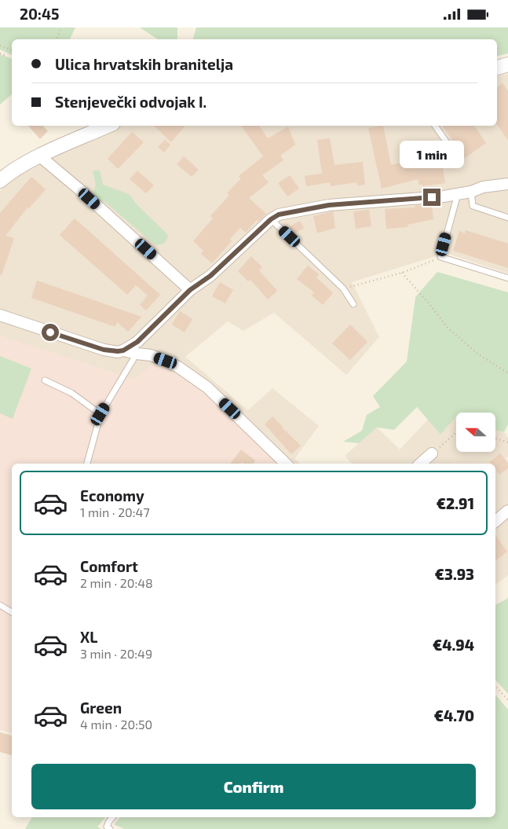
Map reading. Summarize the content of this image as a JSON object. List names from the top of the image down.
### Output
{
  "north": "left",
  "page": {
    "status": "20:45",
    "banner": ["Ulica hrvatskih branitelja", "Stenjevečki odvojak I."],
    "bubble": "1 min",
    "list": [
      {
        "name": "Economy",
        "note": "1 min · 20:47",
        "value": "€2.91"
      },
      {
        "name": "Comfort",
        "note": "2 min · 20:48",
        "value": "€3.93"
      },
      {
        "name": "XL",
        "note": "3 min · 20:49",
        "value": "€4.94"
      },
      {
        "name": "Green",
        "note": "4 min · 20:50",
        "value": "€4.70"
      }
    ],
    "buttons": "Confirm"
  }
}
